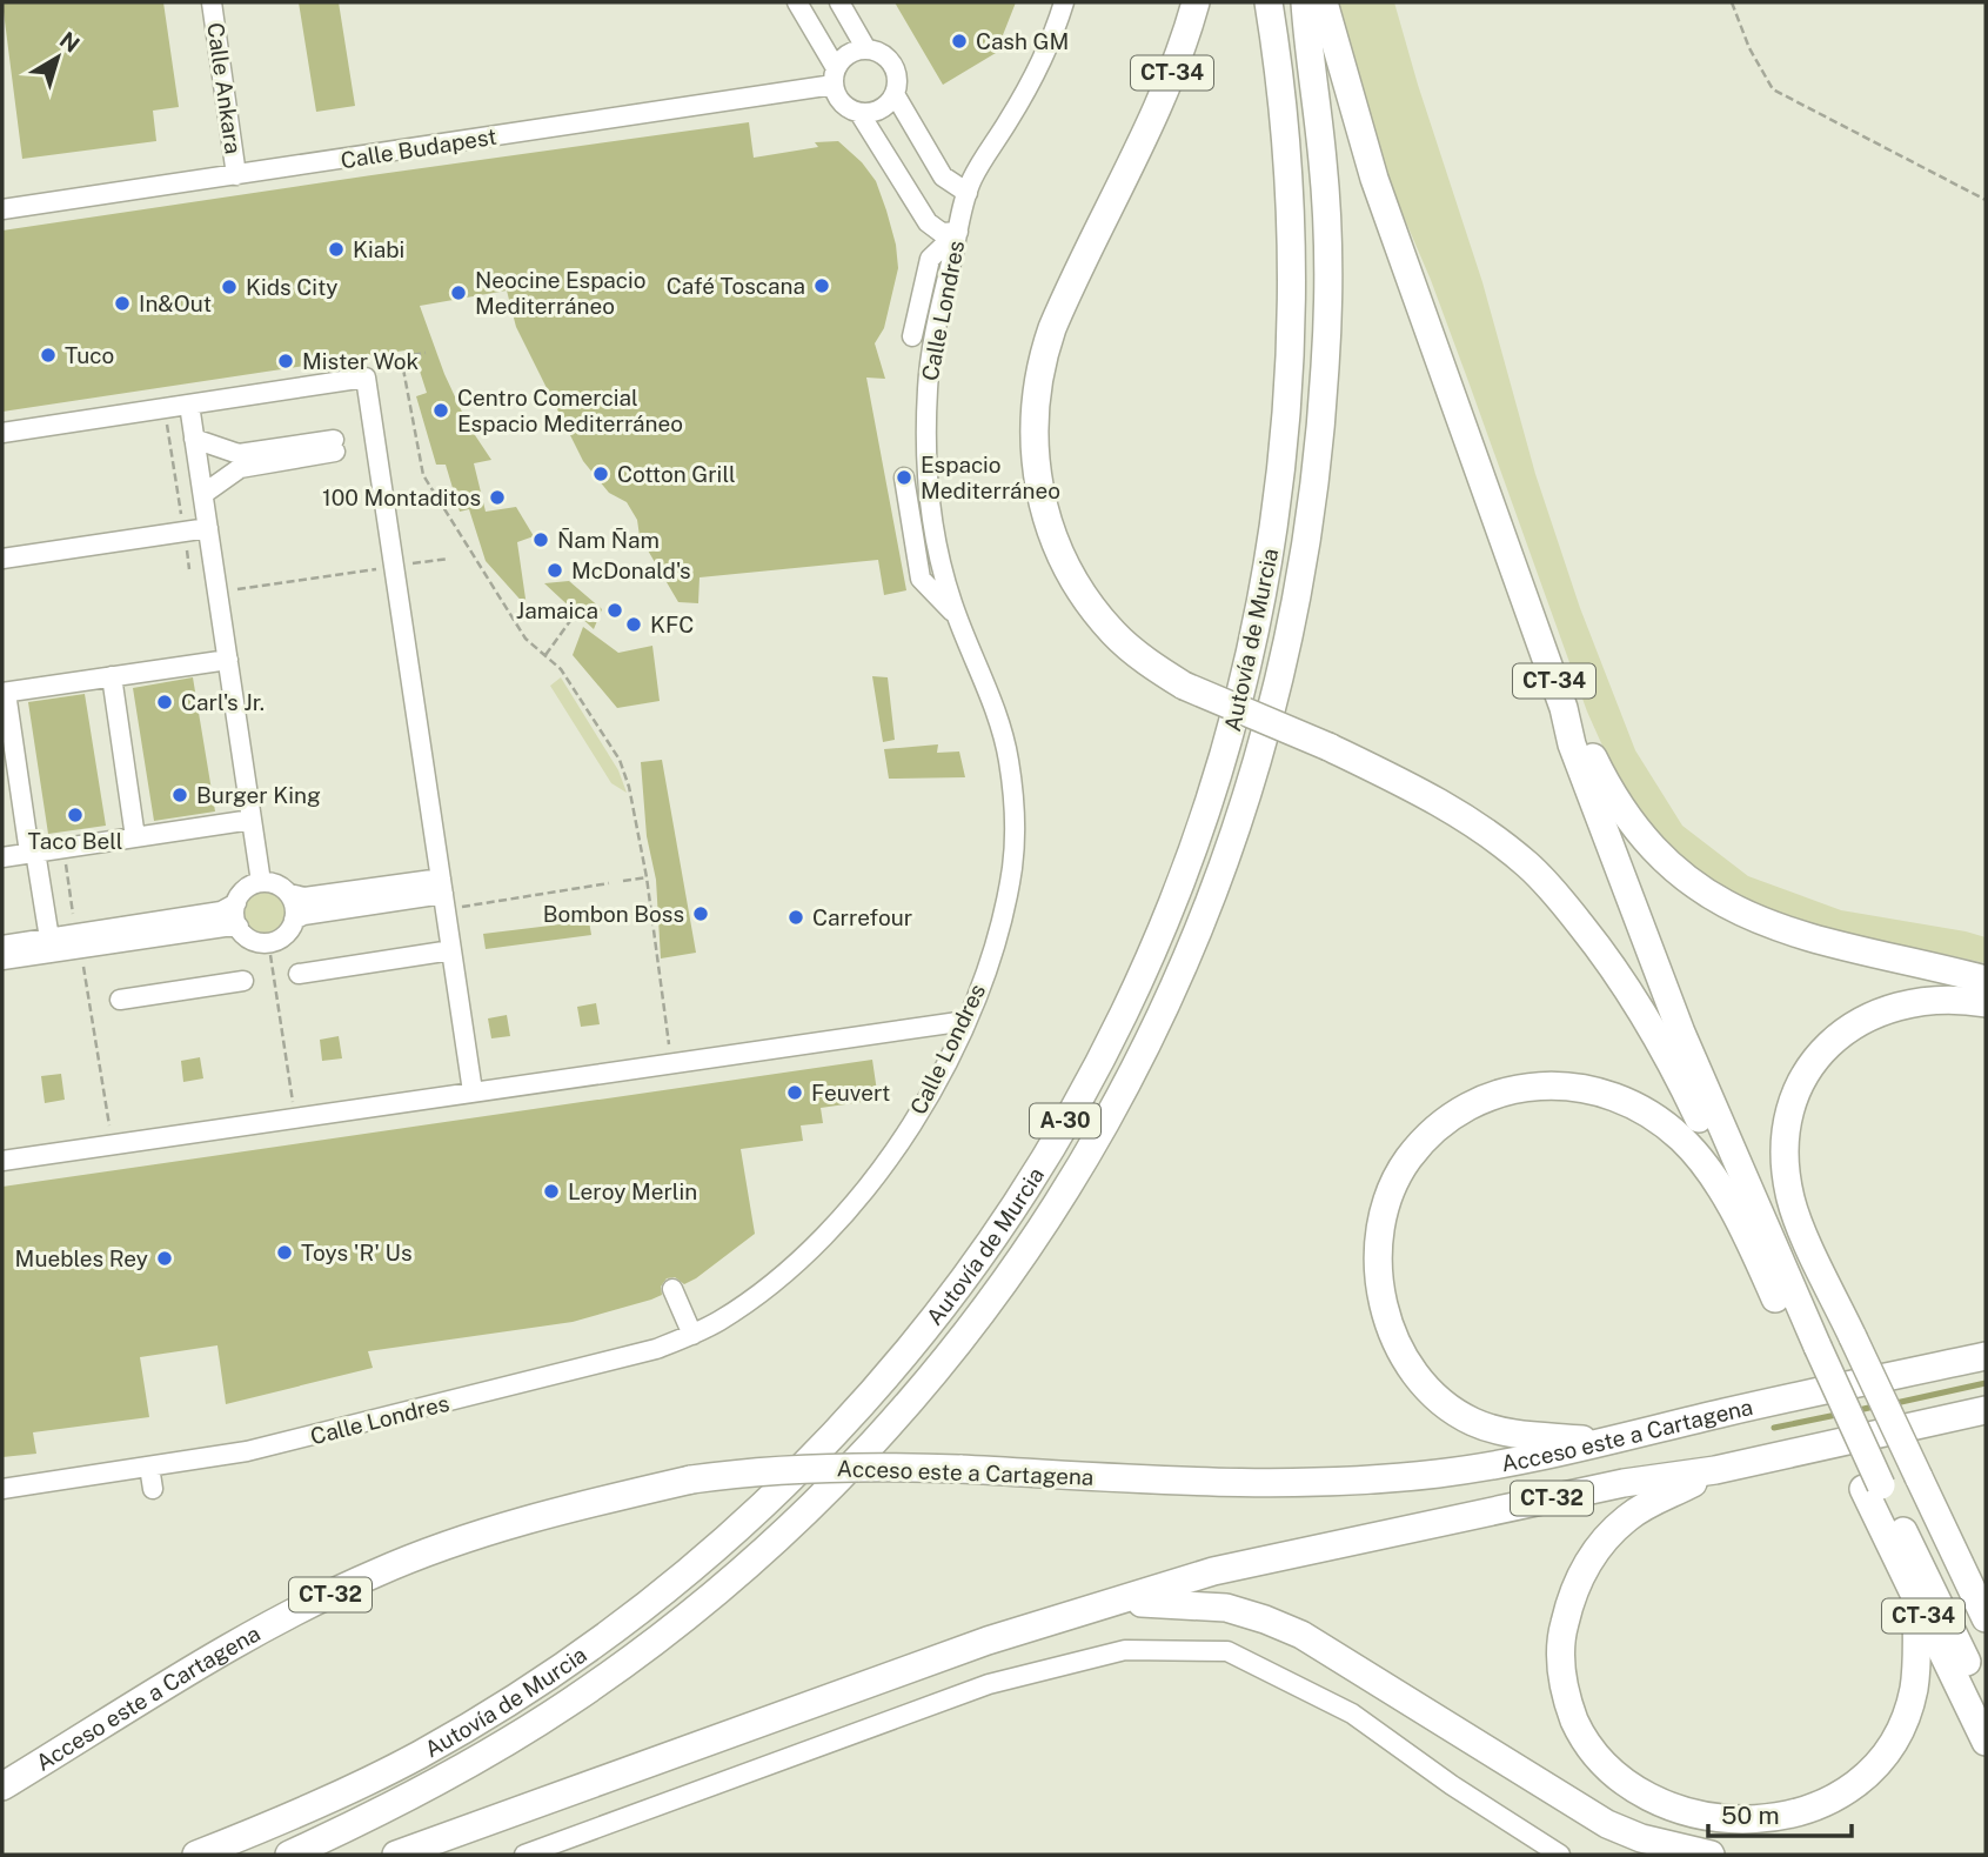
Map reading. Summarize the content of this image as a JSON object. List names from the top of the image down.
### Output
{
  "streets": {
    "highway": [
      "CT-34",
      "Autovía de Murcia",
      "A-30",
      "Acceso este a Cartagena",
      "CT-32"
    ],
    "street": ["Calle Ankara", "Calle Budapest", "Calle Londres"]
  },
  "crossings": [
    ["Calle Ankara", "Calle Budapest"]
  ],
  "places": [
    "Cash GM",
    "Kiabi",
    "Café Toscana",
    "Kids City",
    "Neocine Espacio Mediterráneo",
    "In&Out",
    "Tuco",
    "Mister Wok",
    "Centro Comercial Espacio Mediterráneo",
    "Cotton Grill",
    "Espacio Mediterráneo",
    "100 Montaditos",
    "Ñam Ñam",
    "McDonald's",
    "Jamaica",
    "KFC",
    "Carl's Jr.",
    "Burger King",
    "Taco Bell",
    "Bombon Boss",
    "Carrefour",
    "Feuvert",
    "Leroy Merlin",
    "Toys 'R' Us",
    "Muebles Rey"
  ],
  "scale_bar": "50 m",
  "north": "top right"
}
